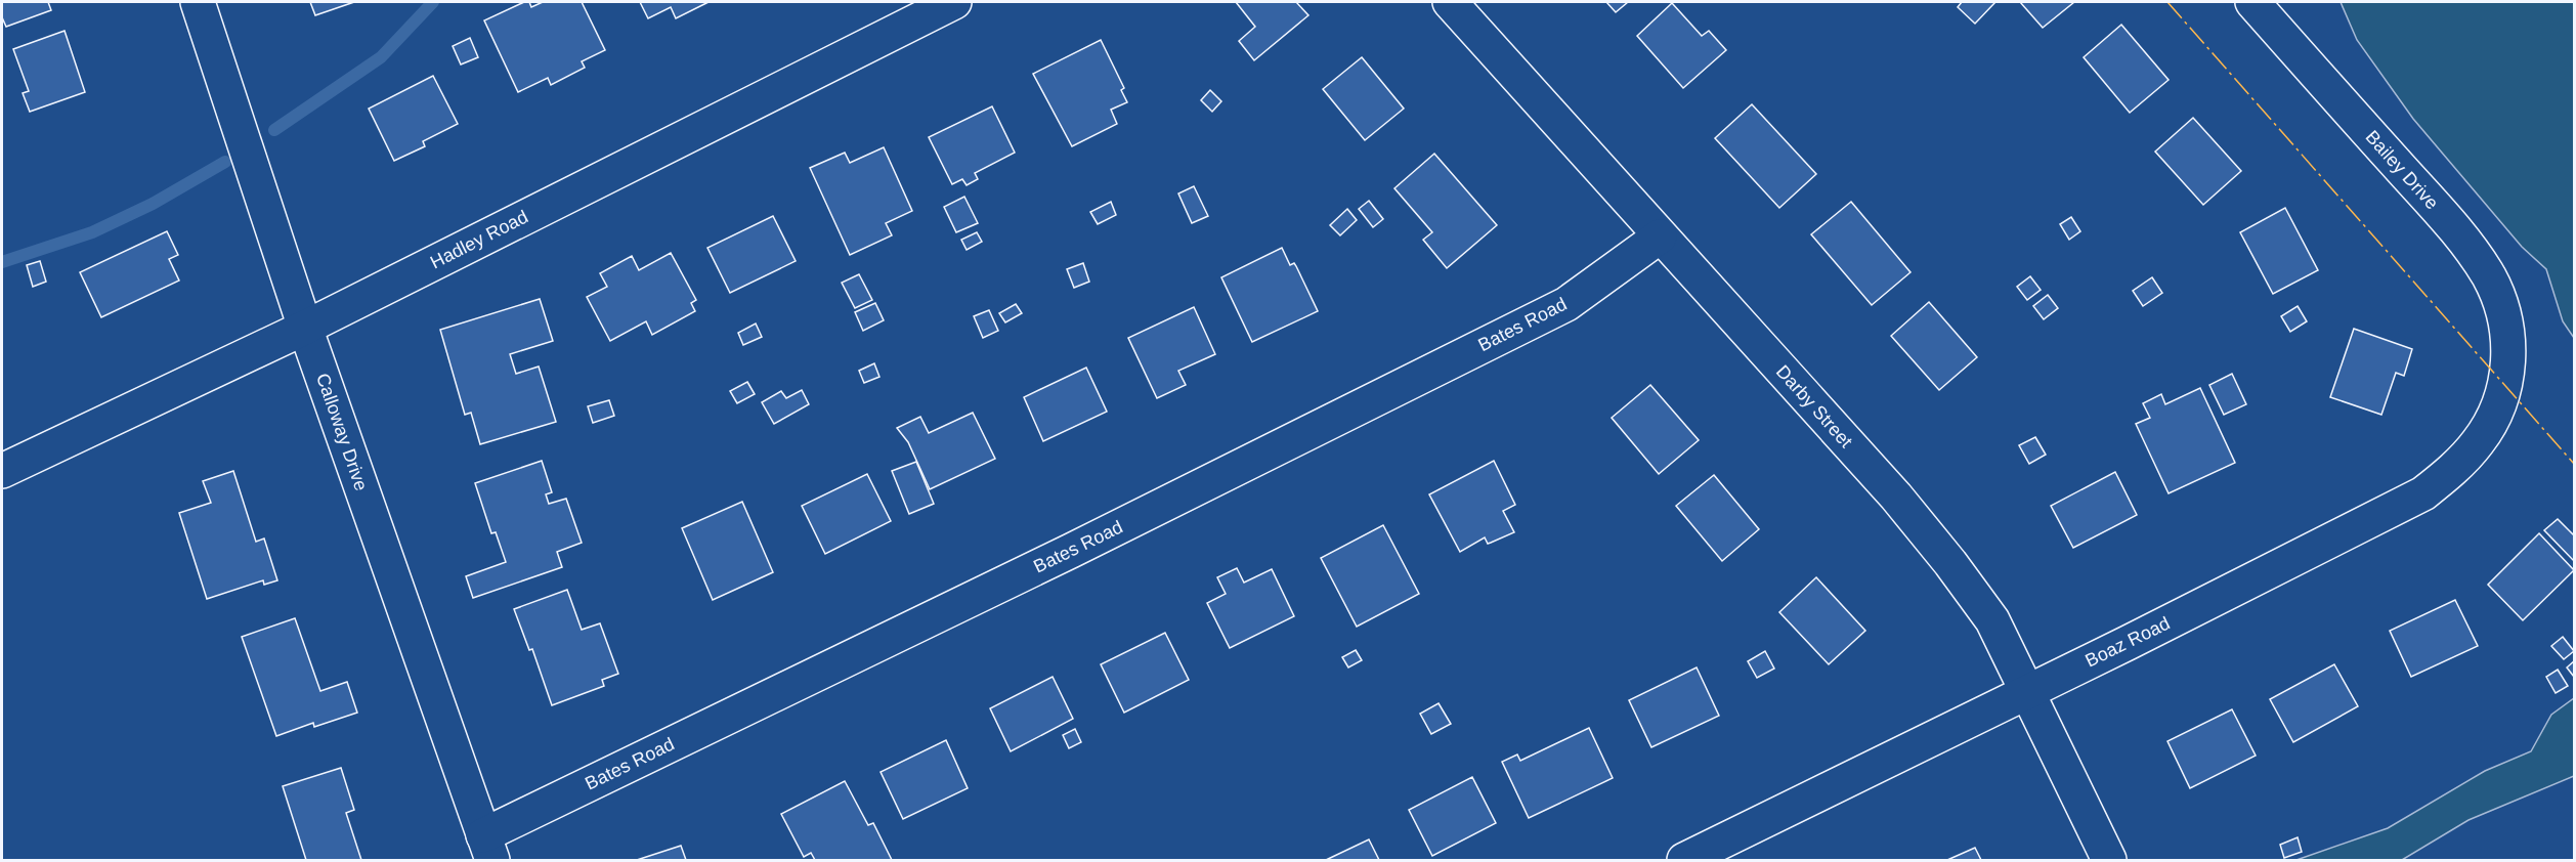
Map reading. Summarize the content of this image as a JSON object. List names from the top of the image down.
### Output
{
  "streets": {
    "street": [
      "Bailey Drive",
      "Hadley Road",
      "Bates Road",
      "Darby Street",
      "Calloway Drive",
      "Boaz Road"
    ]
  },
  "crossings": [
    ["Bailey Drive", "Boaz Road"],
    ["Hadley Road", "Calloway Drive"],
    ["Bates Road", "Darby Street"],
    ["Bates Road", "Calloway Drive"],
    ["Darby Street", "Boaz Road"]
  ]
}
